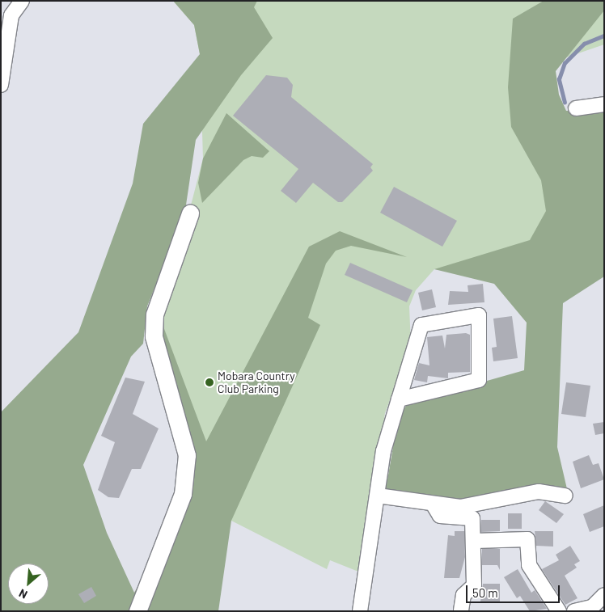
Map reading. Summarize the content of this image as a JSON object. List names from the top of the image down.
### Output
{
  "places": ["Mobara Country Club Parking"],
  "scale_bar": "50 m",
  "north": "bottom left"
}
